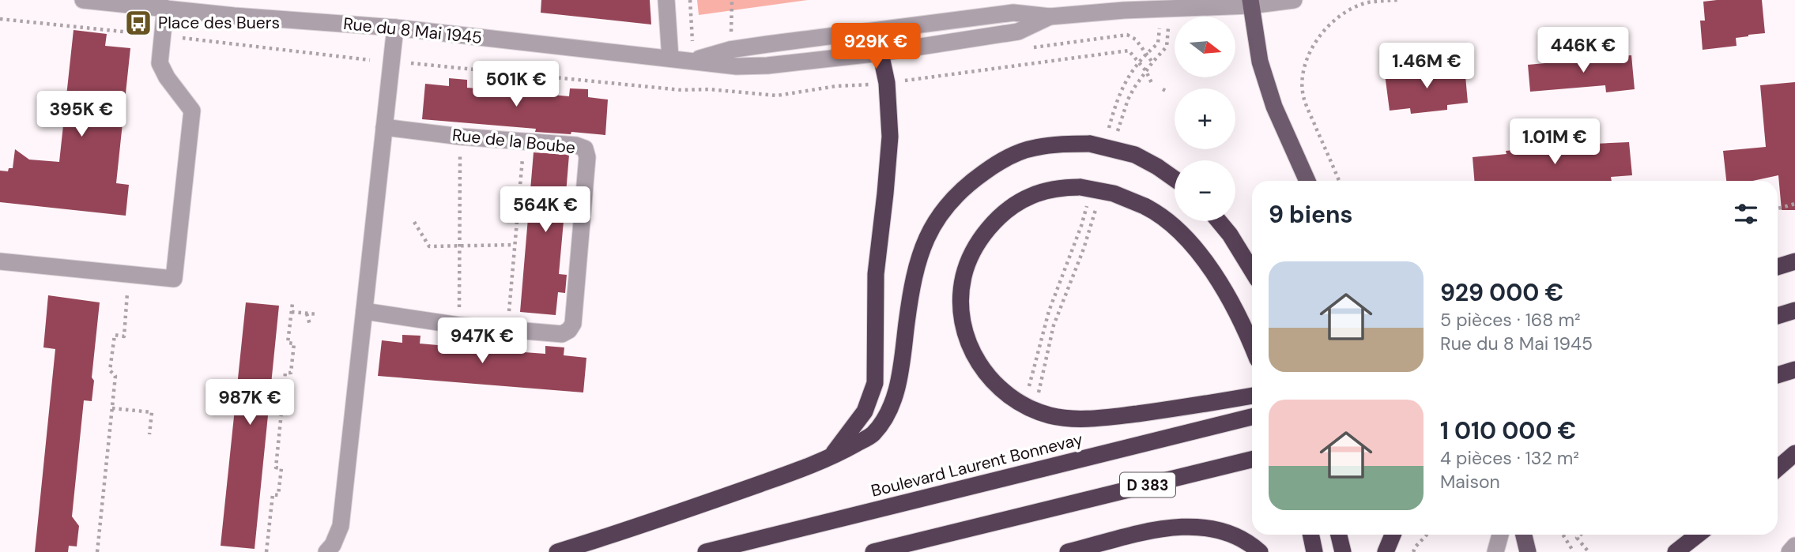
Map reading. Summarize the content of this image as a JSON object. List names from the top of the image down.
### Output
{
  "streets": {
    "highway": ["Boulevard Laurent Bonnevay", "D 383"],
    "street": ["Rue du 8 Mai 1945", "Rue de la Boube"]
  },
  "places": {
    "bus stop": ["Place des Buers"]
  },
  "north": "right",
  "page": {
    "map_buttons": ["+", "−"],
    "price": [
      "929K €",
      "446K €",
      "1.46M €",
      "501K €",
      "395K €",
      "1.01M €",
      "564K €",
      "947K €",
      "987K €"
    ],
    "heading": "9 biens",
    "list": [
      {
        "name": "929 000 €",
        "note": "5 pièces · 168 m² · Rue du 8 Mai 1945"
      },
      {
        "name": "1 010 000 €",
        "note": "4 pièces · 132 m² · Maison"
      }
    ]
  }
}
